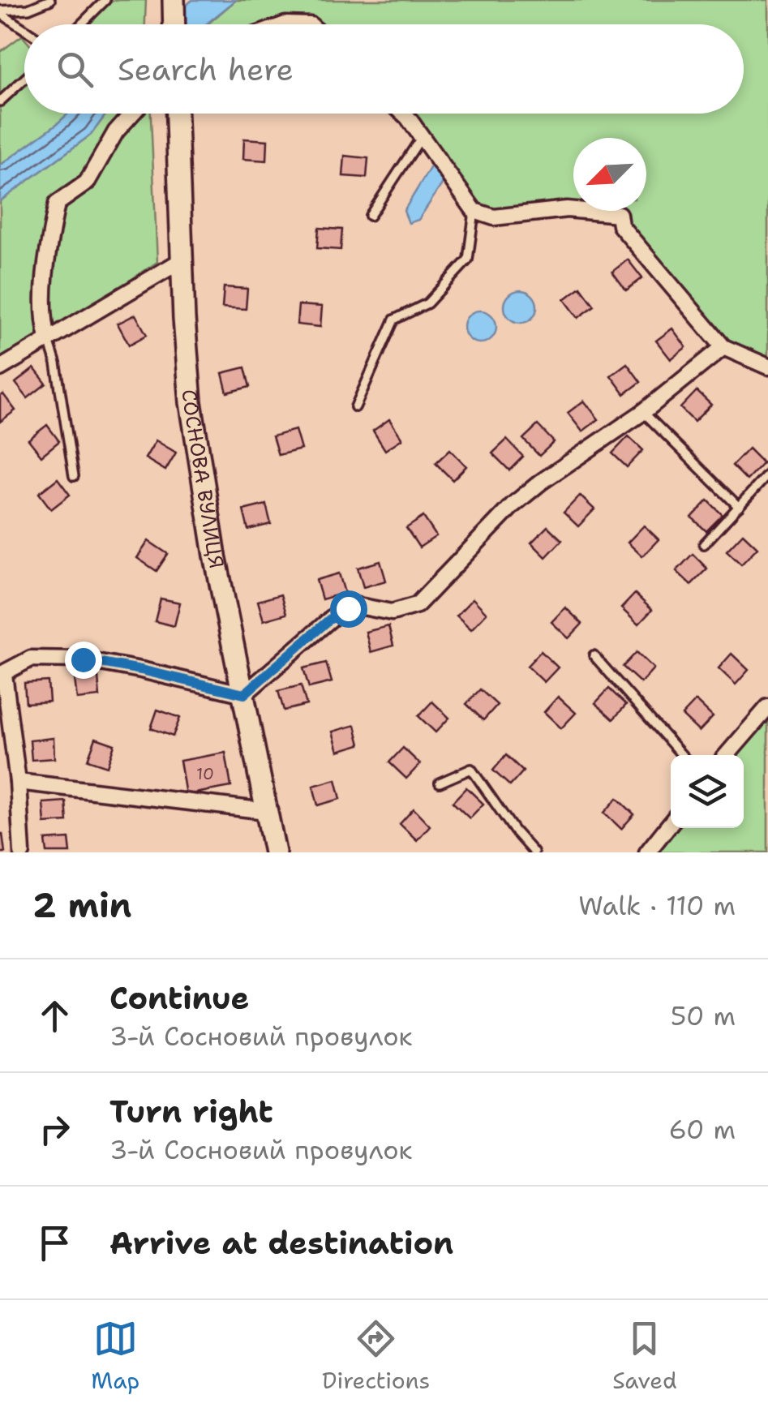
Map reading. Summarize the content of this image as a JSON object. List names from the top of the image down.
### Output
{
  "streets": {
    "street": ["СОСНОВА ВУЛИЦЯ"]
  },
  "house_numbers": ["10"],
  "north": "bottom left",
  "page": {
    "search": "Search here",
    "heading": ["2 min", "Walk · 110 m"],
    "list": [
      ["Continue", "3-й Сосновий провулок", "50 m"],
      ["Turn right", "3-й Сосновий провулок", "60 m"],
      "Arrive at destination"
    ],
    "nav": ["Map", "Directions", "Saved"]
  }
}
